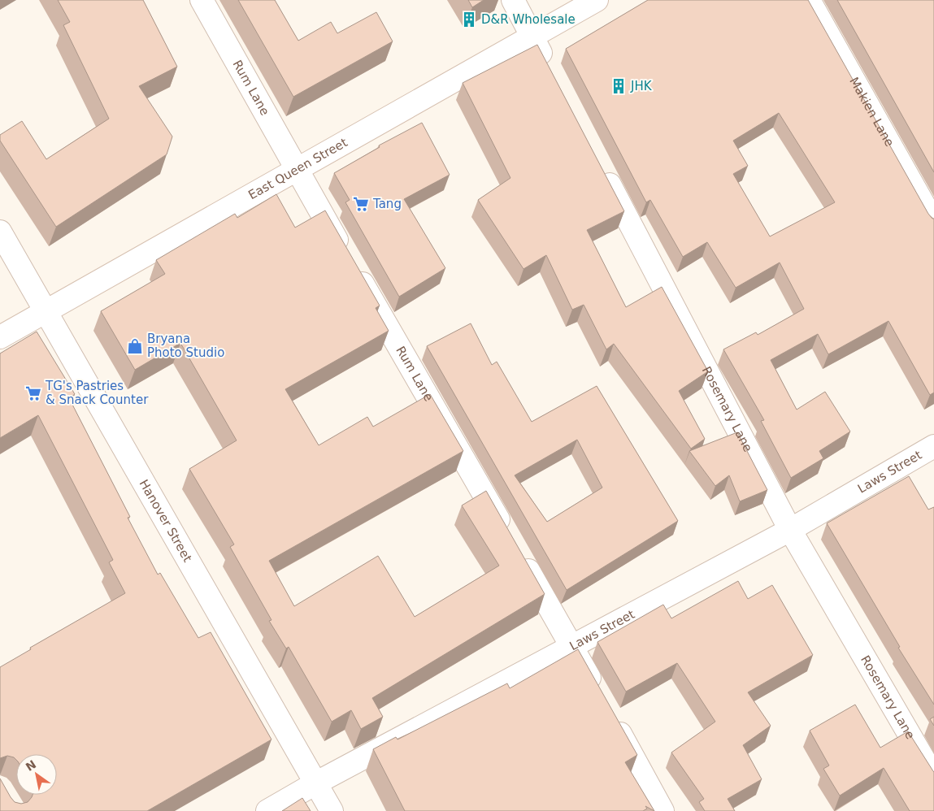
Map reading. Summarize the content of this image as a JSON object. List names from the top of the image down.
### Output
{
  "streets": {
    "street": [
      "Rum Lane",
      "Makien Lane",
      "East Queen Street",
      "Rosemary Lane",
      "Laws Street",
      "Hanover Street"
    ]
  },
  "crossings": [
    ["Rum Lane", "East Queen Street"],
    ["East Queen Street", "Hanover Street"],
    ["Rosemary Lane", "Laws Street"],
    ["Laws Street", "Hanover Street"]
  ],
  "places": {
    "building": ["D&R Wholesale", "JHK"],
    "supermarket": ["Tang", "TG's Pastries & Snack Counter"],
    "shop": ["Bryana Photo Studio"]
  },
  "north": "top left"
}
